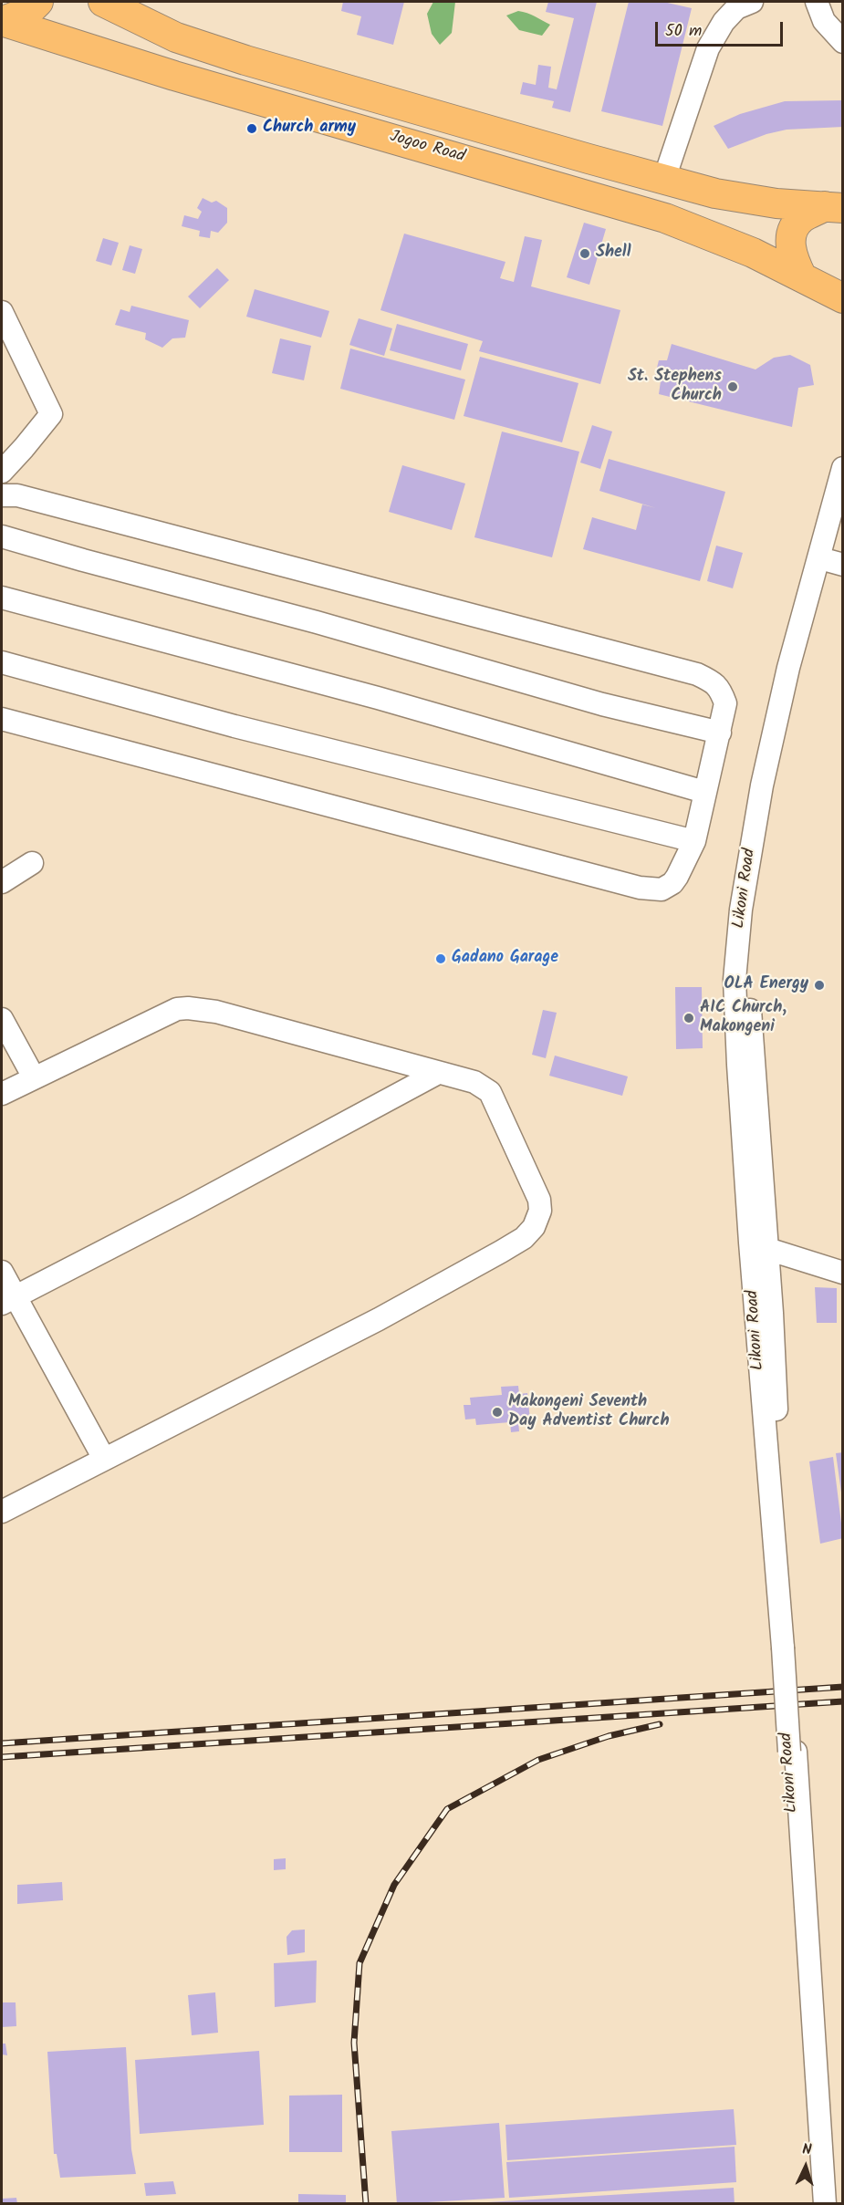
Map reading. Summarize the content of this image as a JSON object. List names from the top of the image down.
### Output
{
  "streets": {
    "main road": ["Jogoo Road"],
    "street": ["Likoni Road"]
  },
  "places": [
    "Church army",
    "Shell",
    "St. Stephens Church",
    "Gadano Garage",
    "OLA Energy",
    "AIC Church, Makongeni",
    "Makongeni Seventh Day Adventist Church"
  ],
  "scale_bar": "50 m",
  "north": "top"
}
